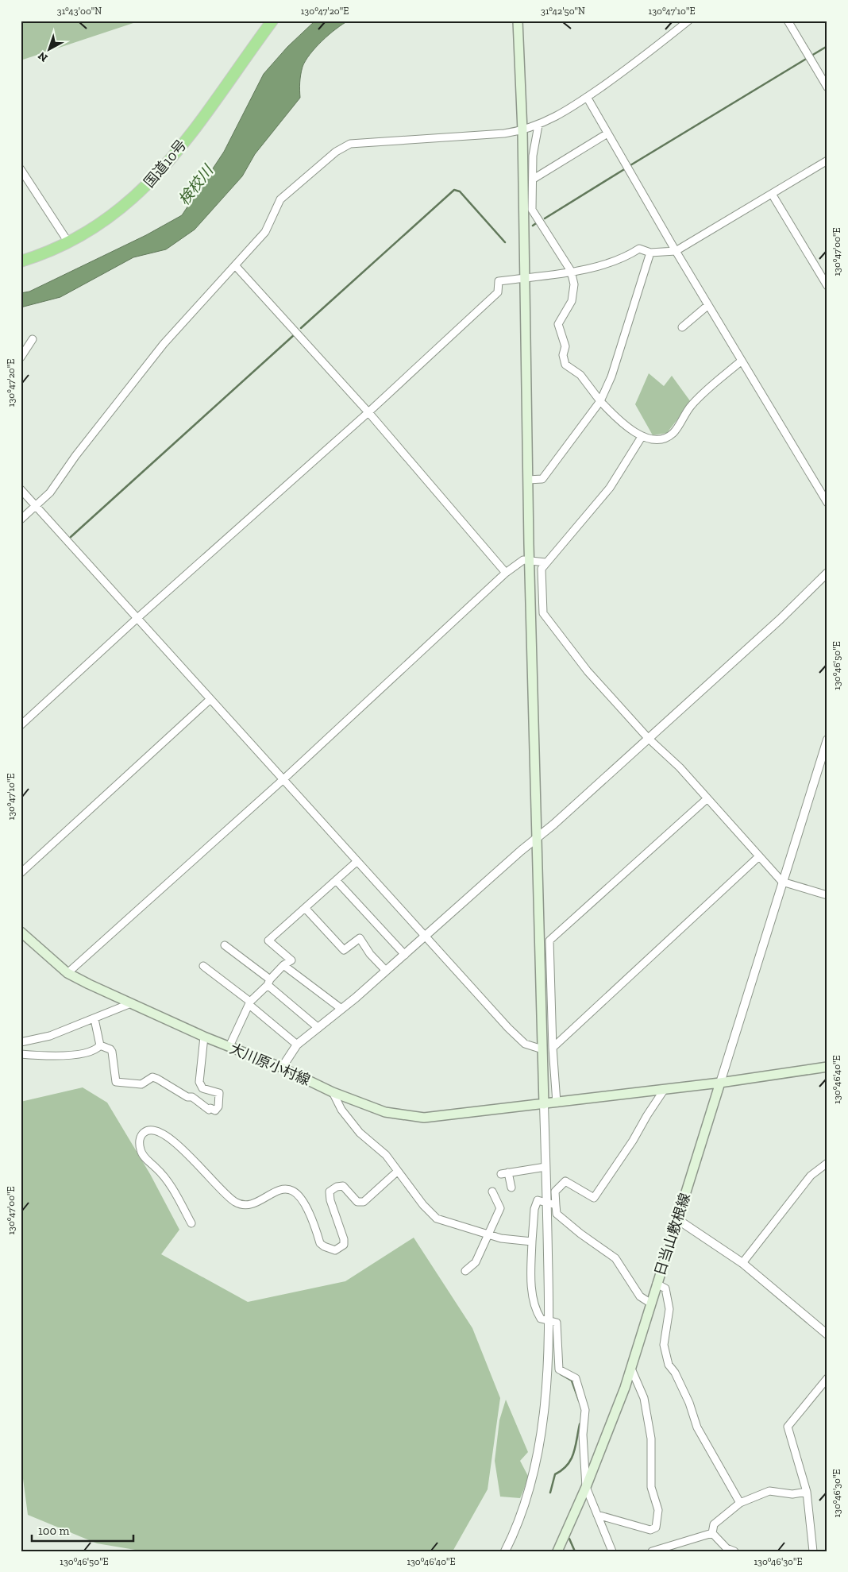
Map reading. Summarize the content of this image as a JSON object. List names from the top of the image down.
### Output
{
  "streets": {
    "highway": ["国道10号"],
    "main road": ["大川原小村線", "日当山敷根線"]
  },
  "water": ["検校川"],
  "scale_bar": "100 m",
  "north": "bottom left",
  "coordinates": [
    "31°43'00\"N",
    "130°47'20\"E",
    "31°42'50\"N",
    "130°47'10\"E",
    "130°47'00\"E",
    "130°46'50\"E",
    "130°46'40\"E",
    "130°46'30\"E"
  ]
}
